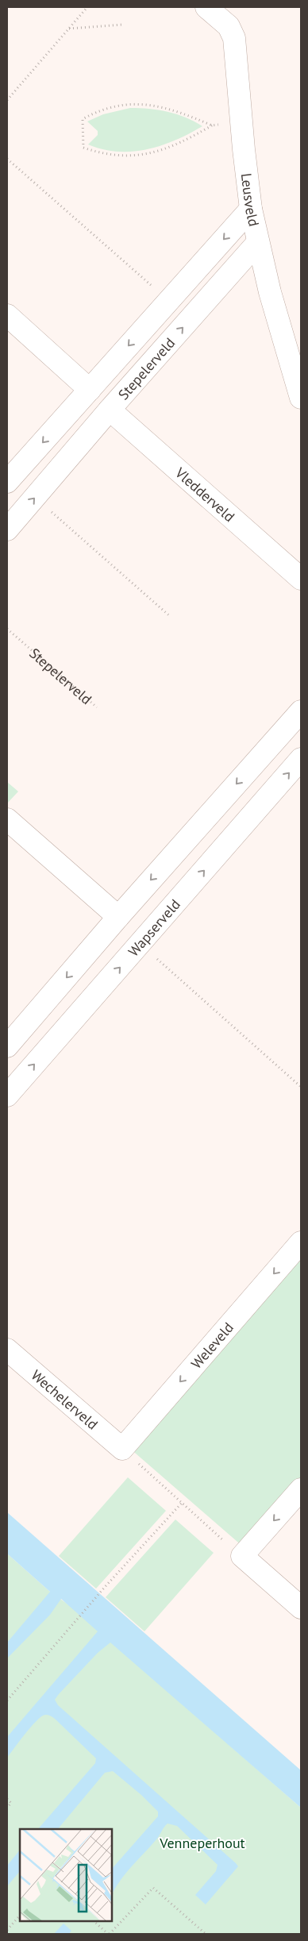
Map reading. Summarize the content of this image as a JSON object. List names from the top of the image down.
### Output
{
  "streets": {
    "street": [
      "Leusveld",
      "Stepelerveld",
      "Vledderveld",
      "Wapserveld",
      "Weleveld",
      "Wechelerveld"
    ]
  },
  "crossings": [
    ["Leusveld", "Stepelerveld"],
    ["Stepelerveld", "Vledderveld"],
    ["Weleveld", "Wechelerveld"]
  ],
  "parks": ["Venneperhout"]
}
